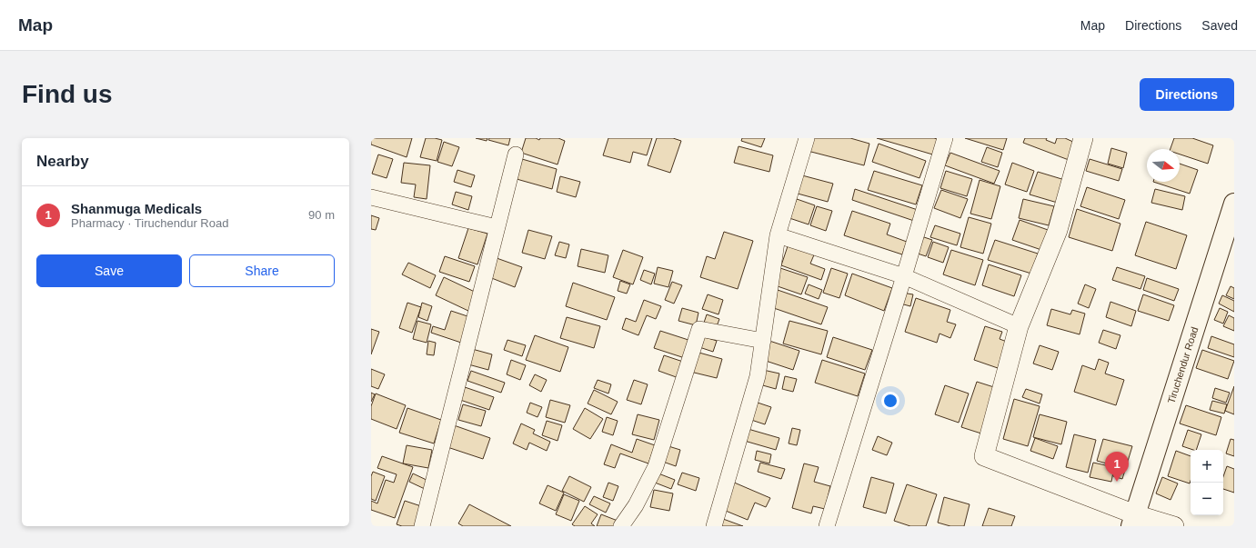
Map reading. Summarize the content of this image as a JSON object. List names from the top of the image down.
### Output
{
  "streets": {
    "main road": ["Tiruchendur Road"]
  },
  "north": "right",
  "page": {
    "header": "Map",
    "nav": ["Map", "Directions", "Saved"],
    "buttons": [
      "Directions",
      ["Save", "Share"]
    ],
    "title": "Find us",
    "heading": "Nearby",
    "list": [
      {
        "mark": "1",
        "name": "Shanmuga Medicals",
        "note": "Pharmacy · Tiruchendur Road",
        "value": "90 m"
      }
    ],
    "map_buttons": ["+", "−"],
    "pins": "1"
  }
}
